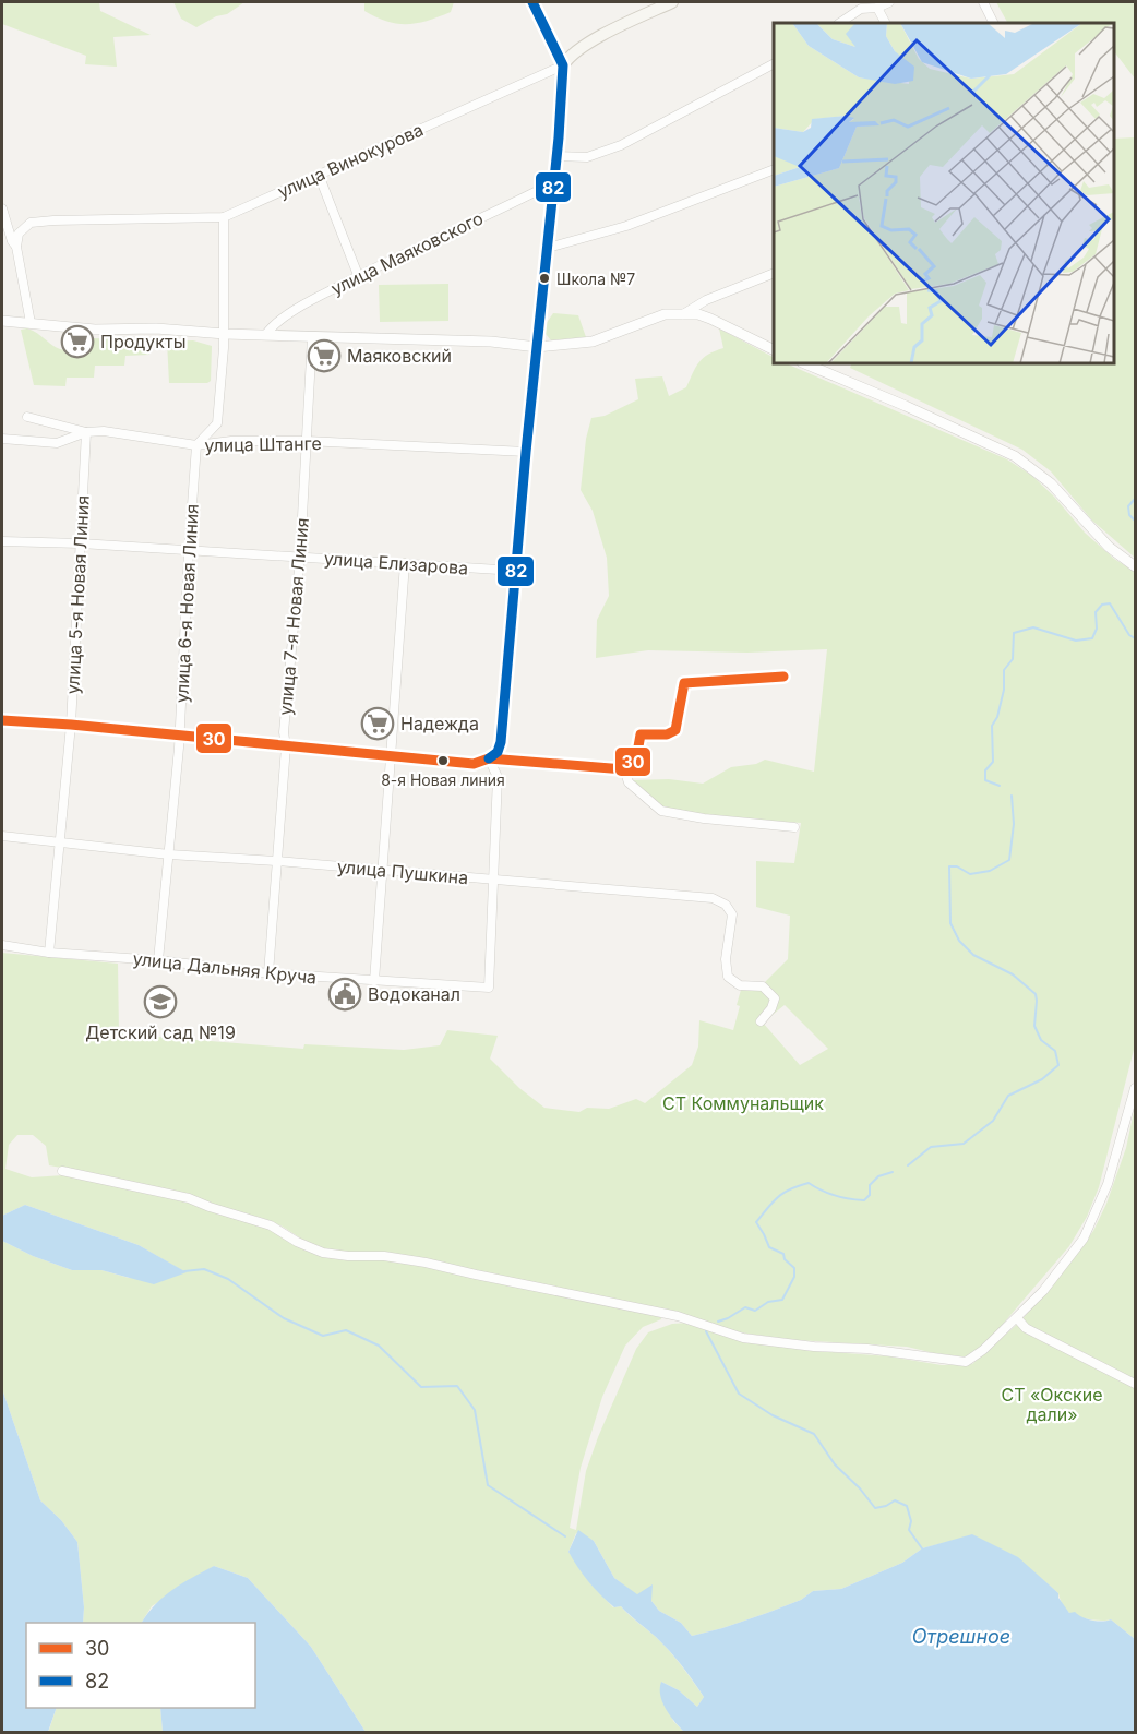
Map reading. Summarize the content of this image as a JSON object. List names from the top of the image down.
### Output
{
  "streets": {
    "main road": ["улица Винокурова"],
    "street": [
      "улица Маяковского",
      "улица Штанге",
      "улица Елизарова",
      "улица 5-я Новая Линия",
      "улица 6-я Новая Линия",
      "улица 7-я Новая Линия",
      "улица Пушкина",
      "улица Дальняя Круча"
    ]
  },
  "crossings": [
    ["улица Штанге", "улица 5-я Новая Линия"],
    ["улица Штанге", "улица 6-я Новая Линия"],
    ["улица Штанге", "улица 7-я Новая Линия"],
    ["улица Елизарова", "улица 5-я Новая Линия"],
    ["улица Елизарова", "улица 6-я Новая Линия"],
    ["улица Елизарова", "улица 7-я Новая Линия"],
    ["улица 5-я Новая Линия", "улица Пушкина"],
    ["улица 5-я Новая Линия", "улица Дальняя Круча"],
    ["улица 6-я Новая Линия", "улица Пушкина"],
    ["улица 6-я Новая Линия", "улица Дальняя Круча"],
    ["улица 7-я Новая Линия", "улица Пушкина"],
    ["улица 7-я Новая Линия", "улица Дальняя Круча"],
    ["улица Пушкина", "улица Дальняя Круча"]
  ],
  "water": ["Отрешное"],
  "parks": ["СТ Коммунальщик", "СТ «Окские дали»"],
  "places": {
    "other": ["Школа №7", "8-я Новая линия"],
    "supermarket": ["Продукты", "Маяковский", "Надежда"],
    "public building": ["Водоканал"],
    "school or university": ["Детский сад №19"]
  },
  "lines": ["transit line 82", "transit line 30"],
  "legend": ["30", "82"]
}
